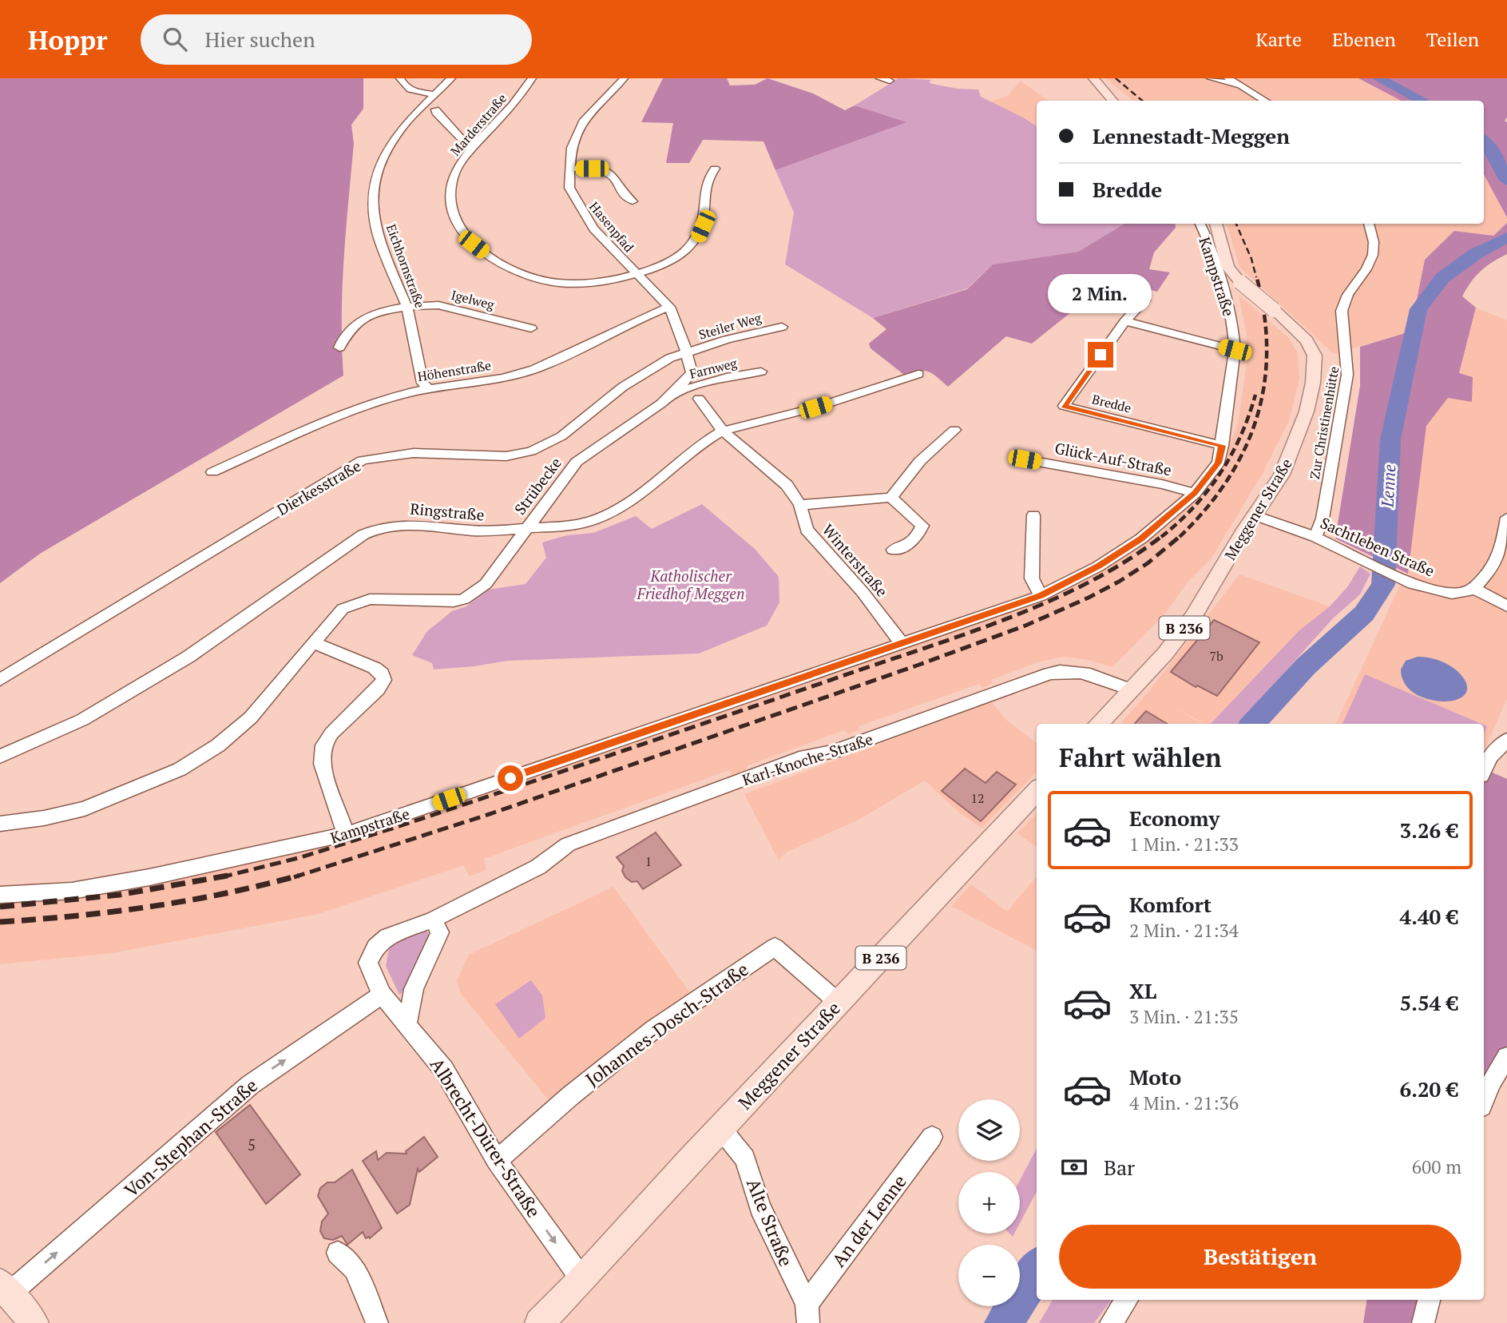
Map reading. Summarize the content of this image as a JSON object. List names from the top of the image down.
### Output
{
  "streets": {
    "main road": ["Meggener Straße", "B 236"],
    "street": [
      "Marderstraße",
      "Hasenpfad",
      "Eichhornstraße",
      "Kampstraße",
      "Igelweg",
      "Steiler Weg",
      "Farnweg",
      "Höhenstraße",
      "Bredde",
      "Zur Christinenhütte",
      "Glück-Auf-Straße",
      "Strübecke",
      "Dierkesstraße",
      "Ringstraße",
      "Sachtleben Straße",
      "Winterstraße",
      "Karl-Knoche-Straße",
      "Johannes-Dosch-Straße",
      "Von-Stephan-Straße",
      "Albrecht-Dürer-Straße",
      "An der Lenne",
      "Alte Straße"
    ]
  },
  "crossings": [
    ["Marderstraße", "Hasenpfad"],
    ["Marderstraße", "Strübecke"],
    ["Hasenpfad", "Strübecke"],
    ["Eichhornstraße", "Igelweg"],
    ["Eichhornstraße", "Höhenstraße"],
    ["Kampstraße", "Bredde"],
    ["Kampstraße", "Glück-Auf-Straße"],
    ["Kampstraße", "Winterstraße"],
    ["Steiler Weg", "Strübecke"],
    ["Steiler Weg", "Dierkesstraße"],
    ["Farnweg", "Strübecke"],
    ["Höhenstraße", "Strübecke"],
    ["Zur Christinenhütte", "Sachtleben Straße"],
    ["Strübecke", "Dierkesstraße"],
    ["Strübecke", "Ringstraße"],
    ["Meggener Straße", "Sachtleben Straße"],
    ["Meggener Straße", "Karl-Knoche-Straße"],
    ["Meggener Straße", "Johannes-Dosch-Straße"],
    ["Meggener Straße", "Albrecht-Dürer-Straße"],
    ["Meggener Straße", "Alte Straße"],
    ["Ringstraße", "Winterstraße"],
    ["Karl-Knoche-Straße", "Albrecht-Dürer-Straße"],
    ["Johannes-Dosch-Straße", "Albrecht-Dürer-Straße"],
    ["Von-Stephan-Straße", "Albrecht-Dürer-Straße"],
    ["An der Lenne", "Alte Straße"]
  ],
  "one_way": ["Von-Stephan-Straße"],
  "water": ["Lenne"],
  "parks": ["Katholischer Friedhof Meggen"],
  "house_numbers": [
    "7b",
    "12",
    "1",
    "5"
  ],
  "page": {
    "header": "Hoppr",
    "search": "Hier suchen",
    "nav": ["Karte", "Ebenen", "Teilen"],
    "banner": ["Lennestadt-Meggen", "Bredde"],
    "bubble": "2 Min.",
    "heading": "Fahrt wählen",
    "list": [
      {
        "name": "Economy",
        "note": "1 Min. · 21:33",
        "value": "3.26 €"
      },
      {
        "name": "Komfort",
        "note": "2 Min. · 21:34",
        "value": "4.40 €"
      },
      {
        "name": "XL",
        "note": "3 Min. · 21:35",
        "value": "5.54 €"
      },
      {
        "name": "Moto",
        "note": "4 Min. · 21:36",
        "value": "6.20 €"
      }
    ],
    "map_buttons": ["+", "−"],
    "pay": ["Bar", "600 m"],
    "buttons": "Bestätigen"
  }
}
